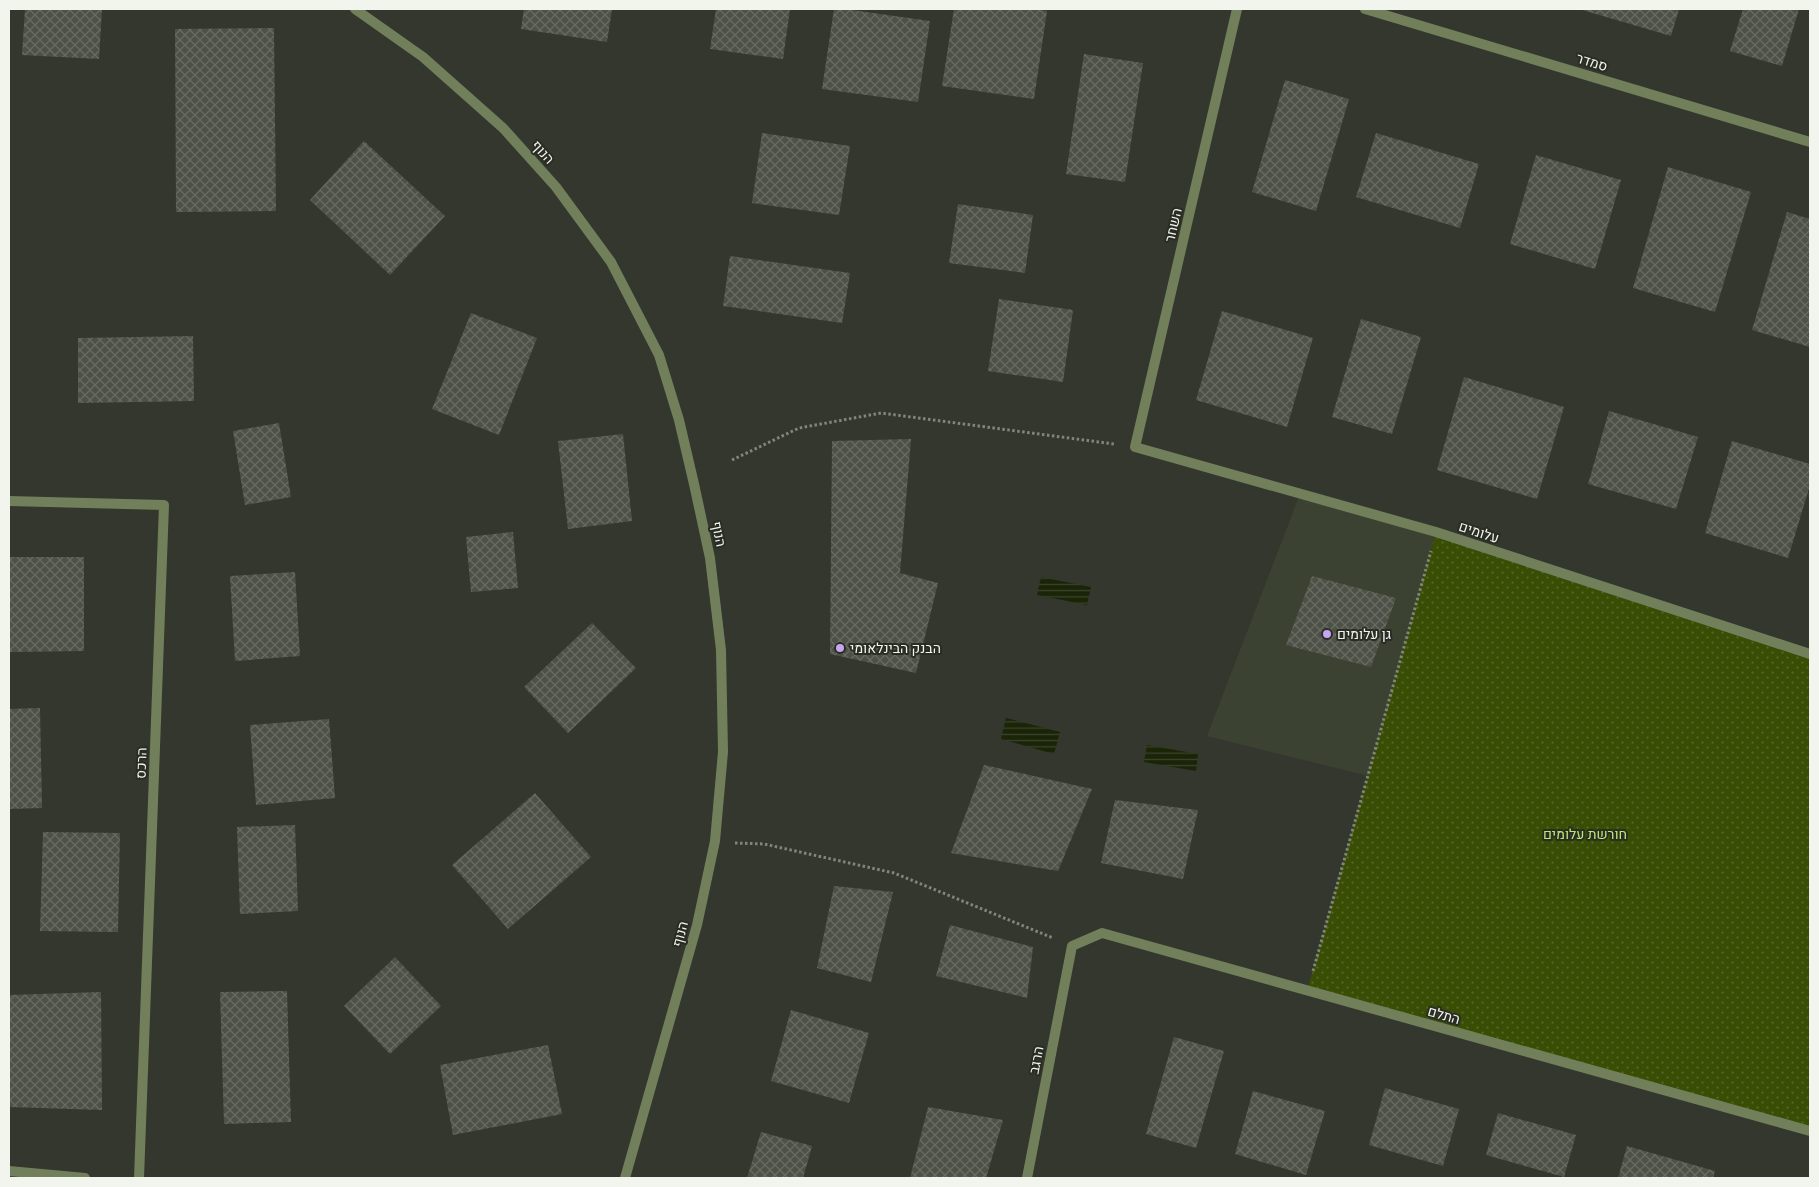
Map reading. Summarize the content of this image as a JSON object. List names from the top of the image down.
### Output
{
  "streets": {
    "street": [
      "סמדר",
      "הנוף",
      "השחר",
      "עלומים",
      "הרכס",
      "התלם",
      "הרגב"
    ]
  },
  "crossings": [
    ["השחר", "עלומים"],
    ["התלם", "הרגב"]
  ],
  "parks": ["חורשת עלומים"],
  "places": ["גן עלומים", "הבנק הבינלאומי"]
}
